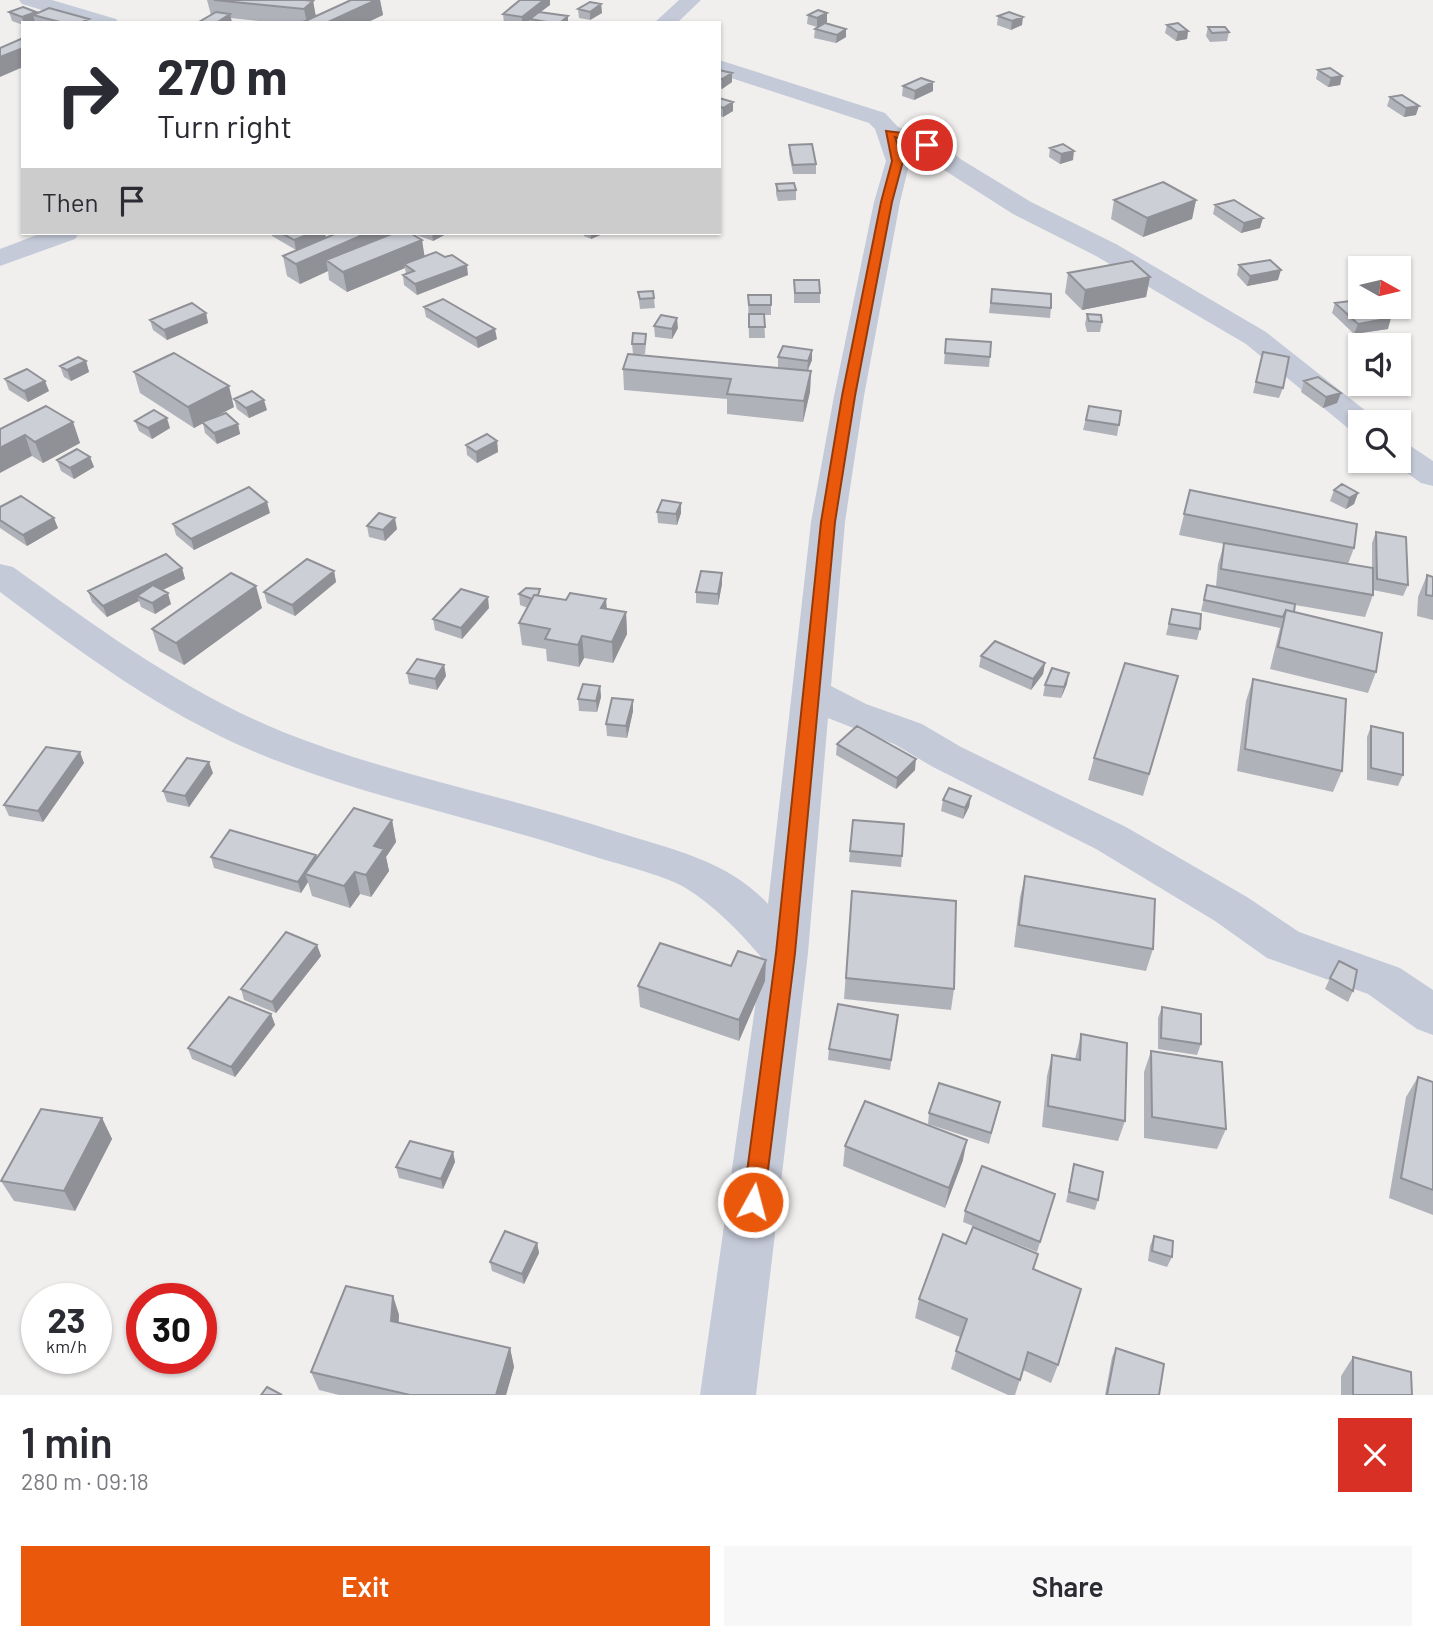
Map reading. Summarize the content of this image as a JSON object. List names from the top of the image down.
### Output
{
  "north": "right",
  "page": {
    "turn": ["270 m", "Turn right"],
    "then": "Then",
    "speed": "23 km/h",
    "limit": "30",
    "heading": ["1 min", "280 m · 09:18"],
    "buttons": ["Exit", "Share"]
  }
}
